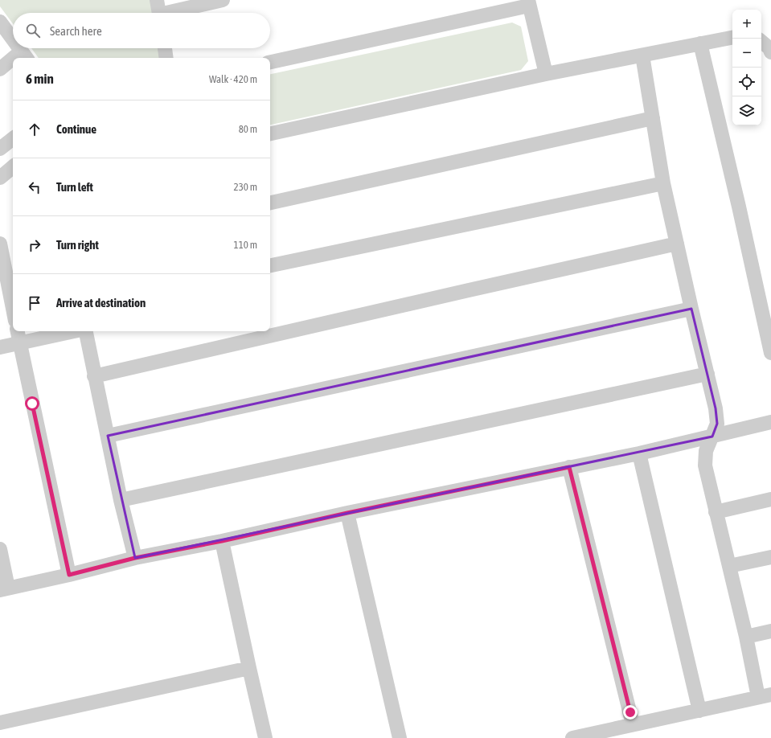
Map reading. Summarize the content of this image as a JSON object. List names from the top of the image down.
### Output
{
  "page": {
    "map_buttons": ["+", "−"],
    "search": "Search here",
    "heading": ["6 min", "Walk · 420 m"],
    "list": [
      ["Continue", "80 m"],
      ["Turn left", "230 m"],
      ["Turn right", "110 m"],
      "Arrive at destination"
    ]
  }
}
